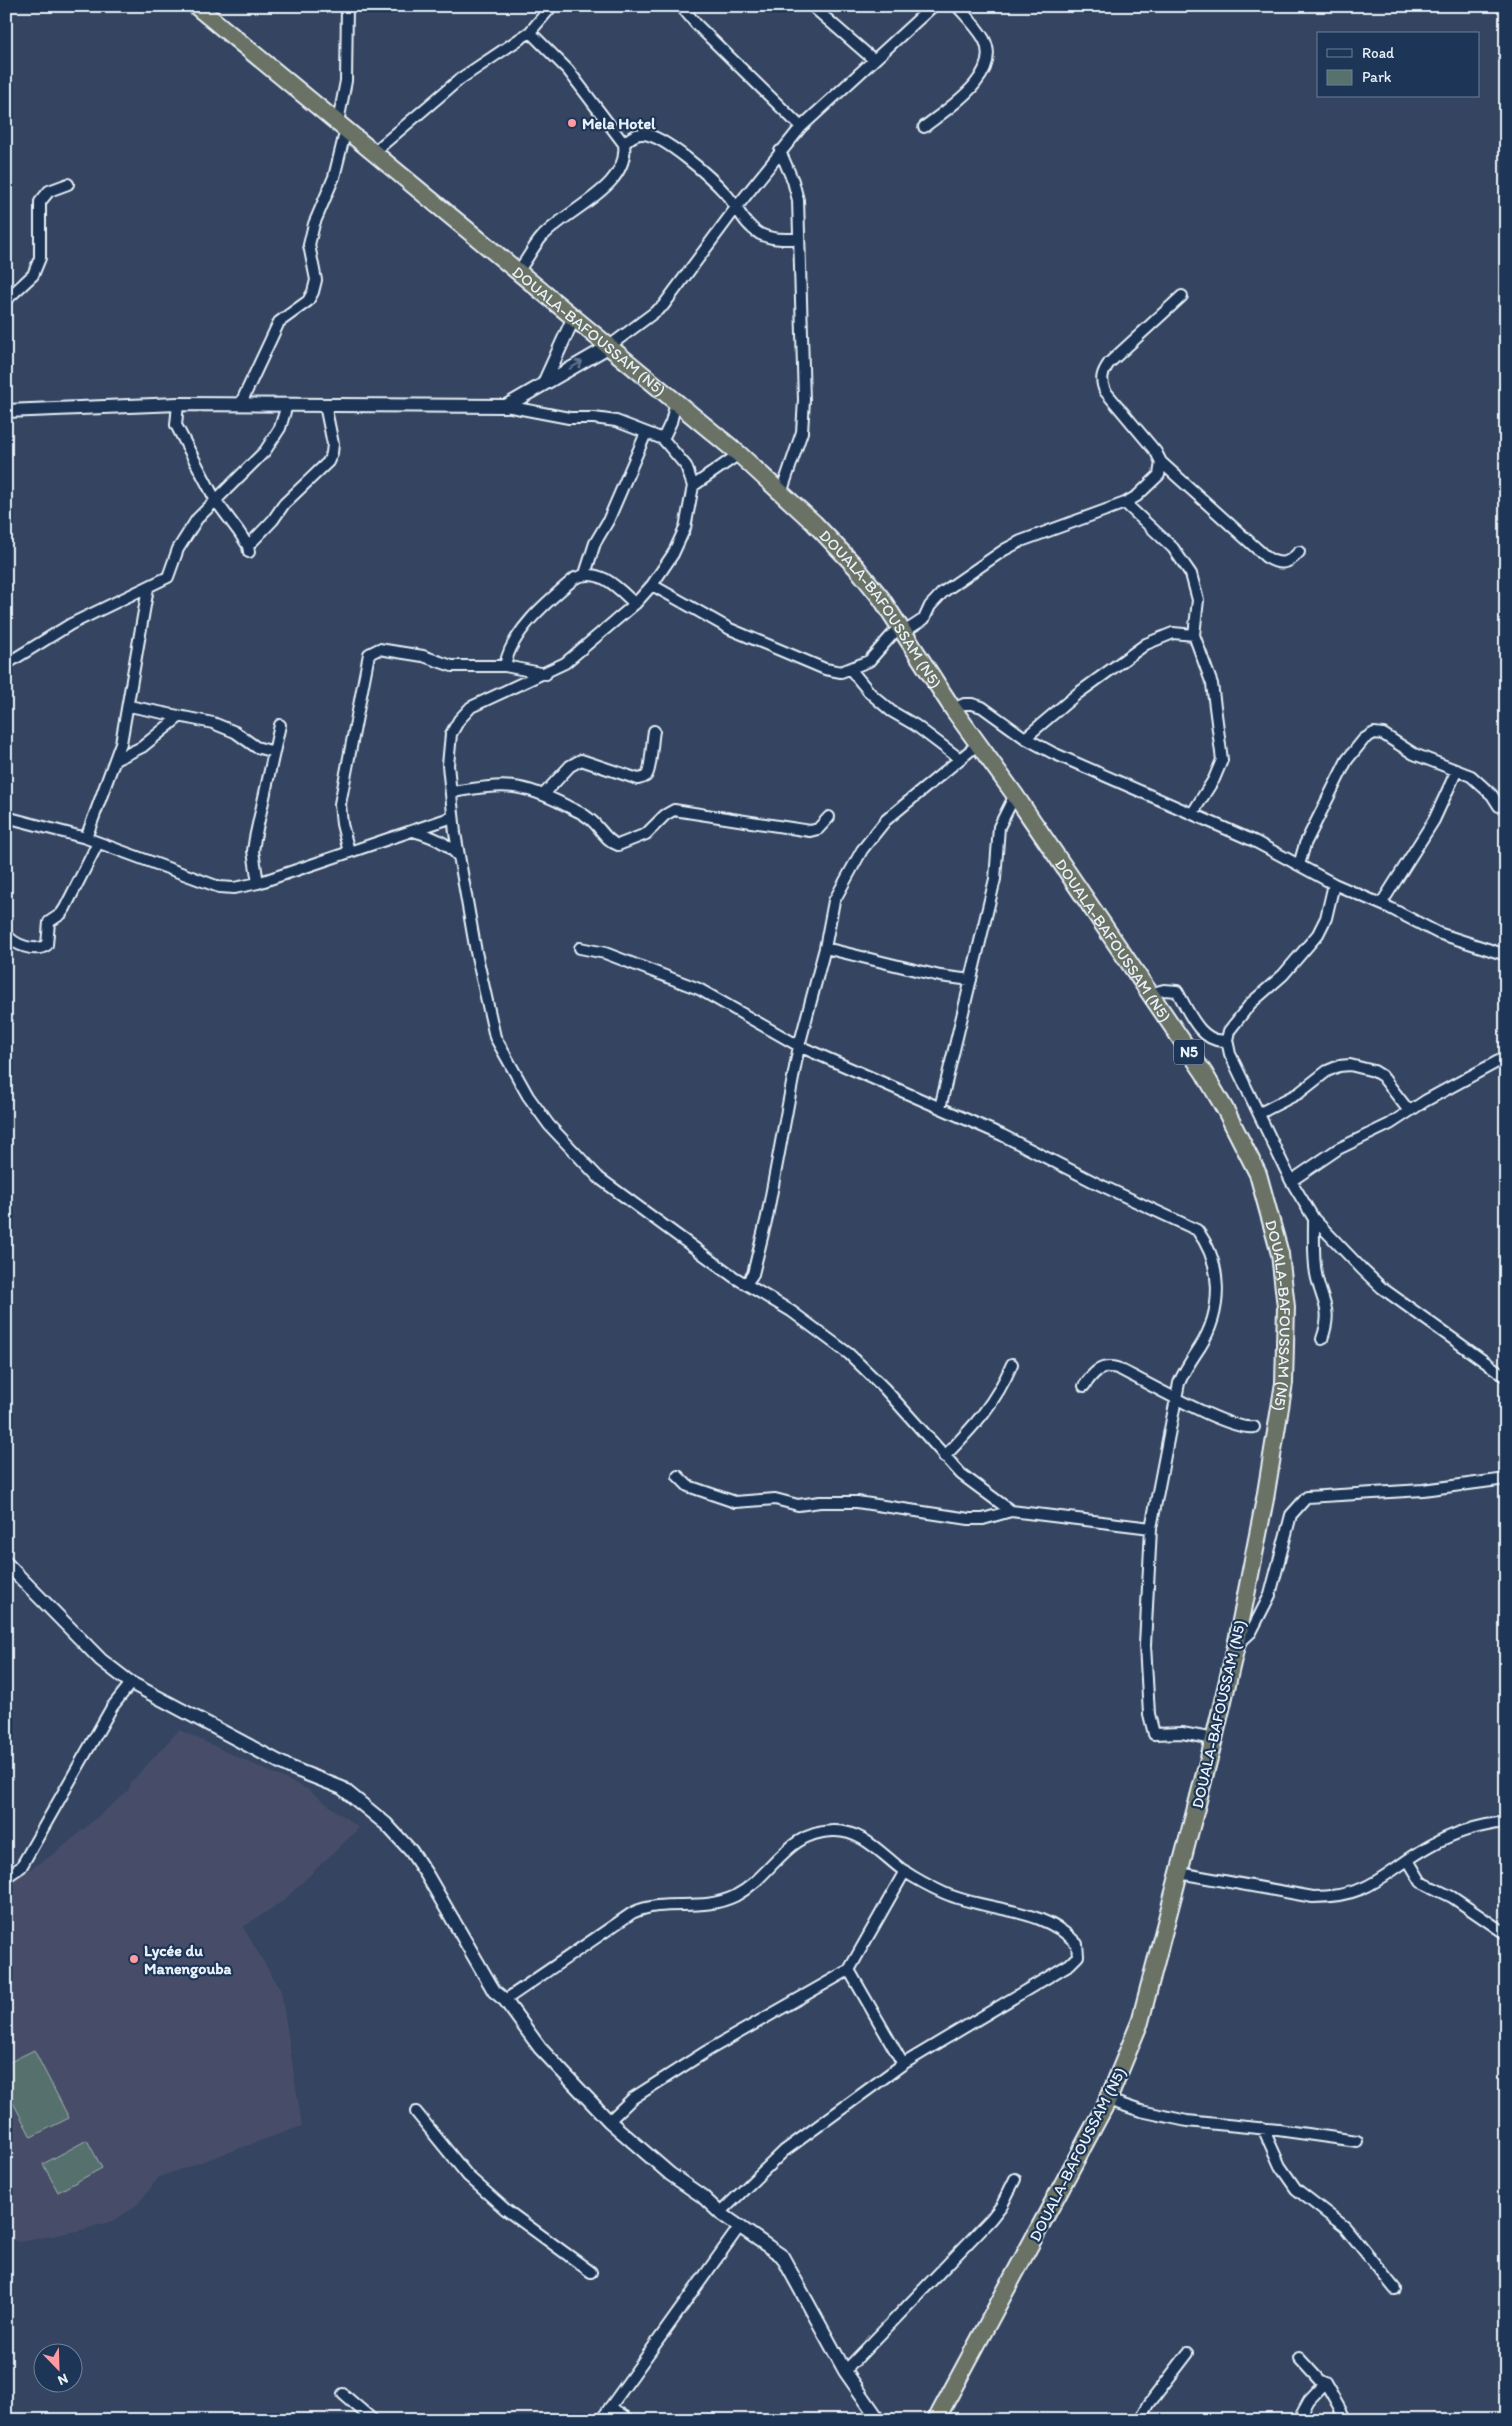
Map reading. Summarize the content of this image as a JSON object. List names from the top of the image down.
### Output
{
  "streets": {
    "highway": ["DOUALA-BAFOUSSAM (N5)", "N5"]
  },
  "places": ["Mela Hotel", "Lycée du Manengouba"],
  "legend": ["Road", "Park"],
  "north": "bottom right"
}
